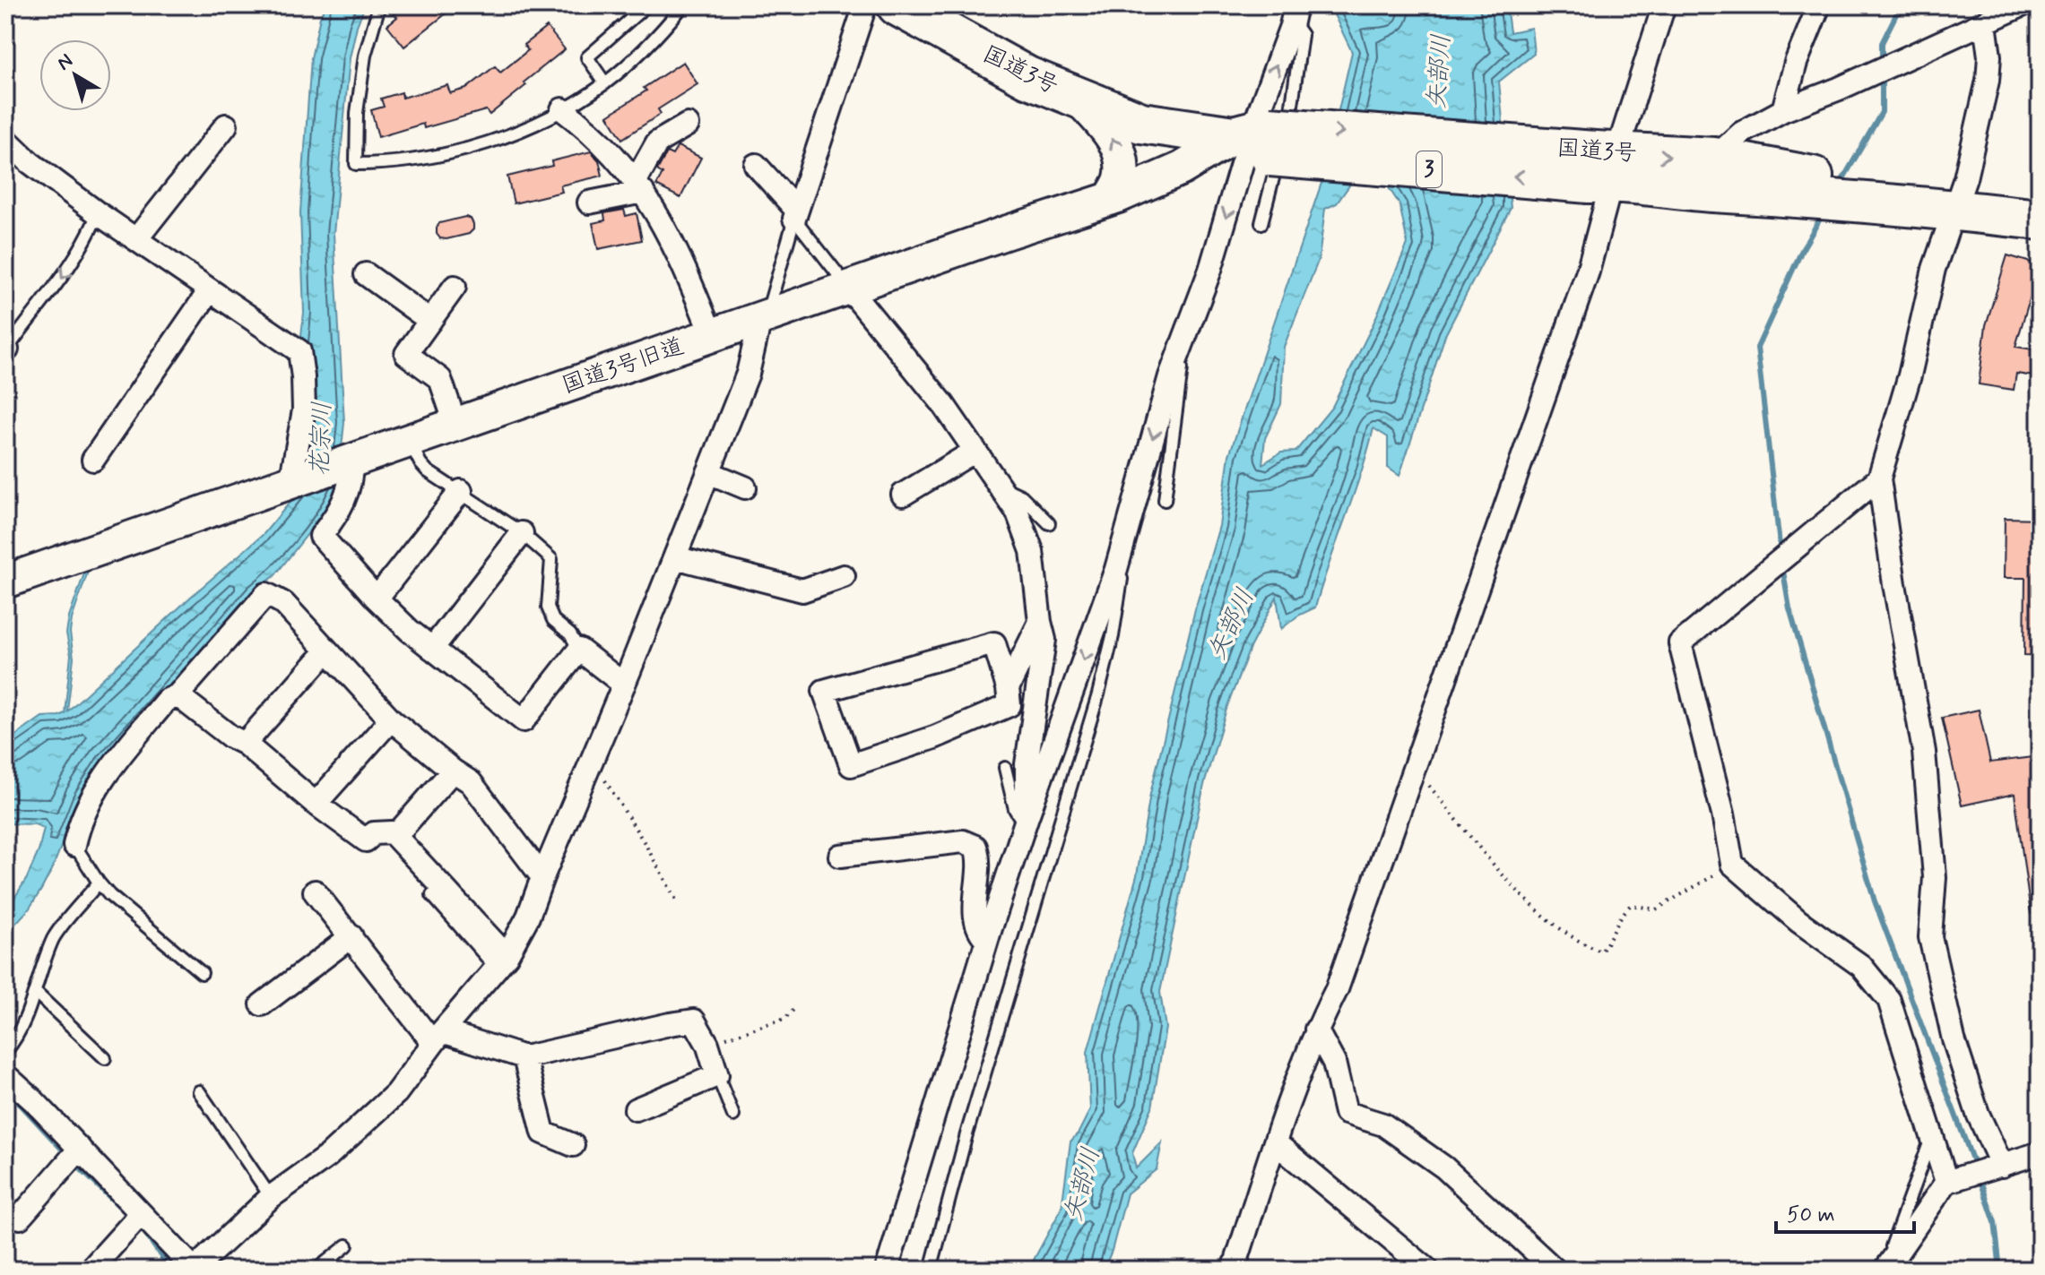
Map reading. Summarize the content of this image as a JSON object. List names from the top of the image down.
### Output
{
  "streets": {
    "highway": ["国道3号", "3"],
    "street": ["国道3号旧道"]
  },
  "crossings": [
    ["国道3号", "国道3号旧道"]
  ],
  "water": ["矢部川", "花宗川"],
  "scale_bar": "50 m",
  "north": "top left"
}
